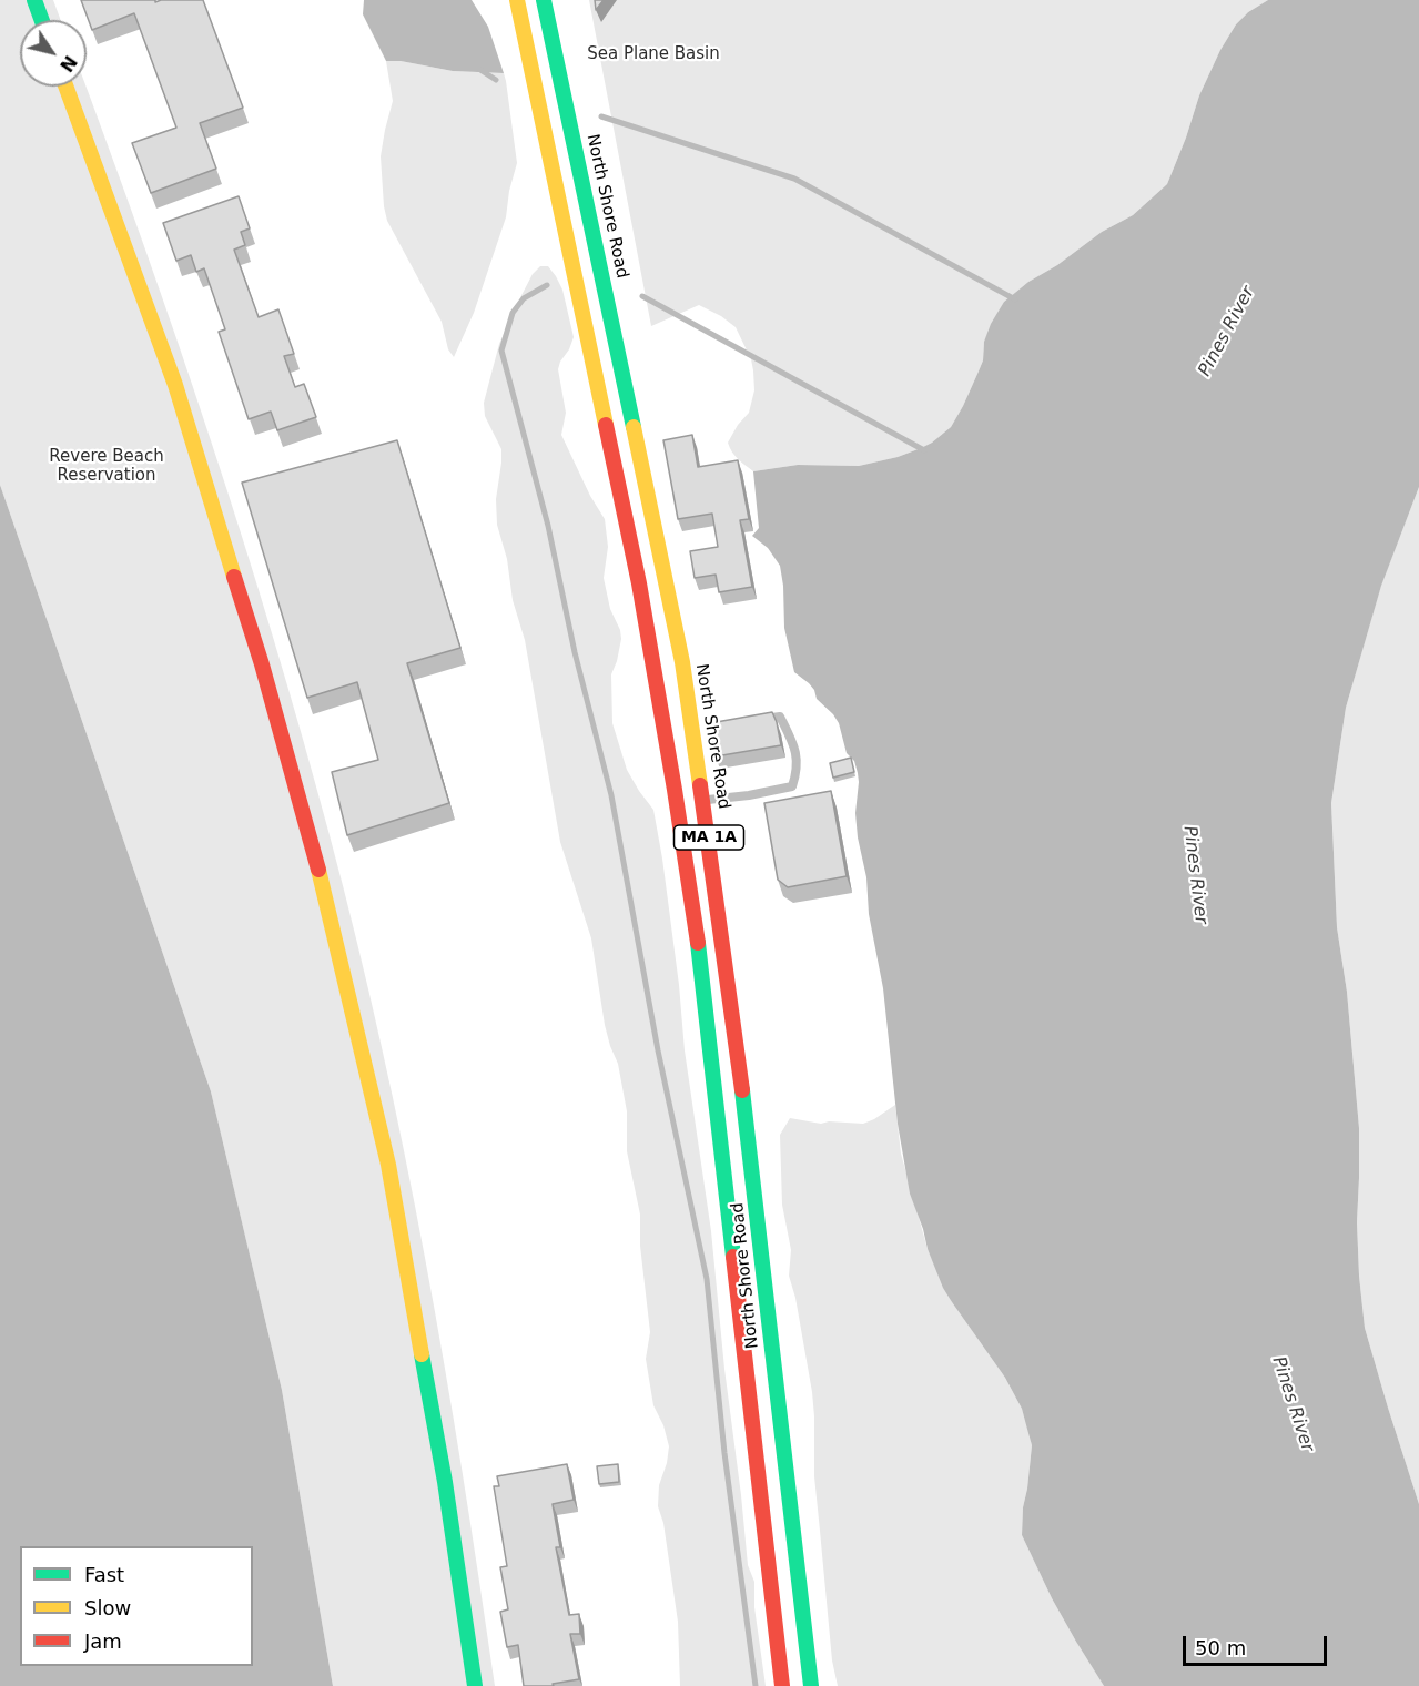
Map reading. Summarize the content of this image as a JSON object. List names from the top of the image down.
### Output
{
  "streets": {
    "main road": ["North Shore Road", "MA 1A"]
  },
  "water": ["Pines River"],
  "parks": ["Sea Plane Basin", "Revere Beach Reservation"],
  "legend": ["Fast", "Slow", "Jam"],
  "scale_bar": "50 m",
  "north": "bottom right"
}
